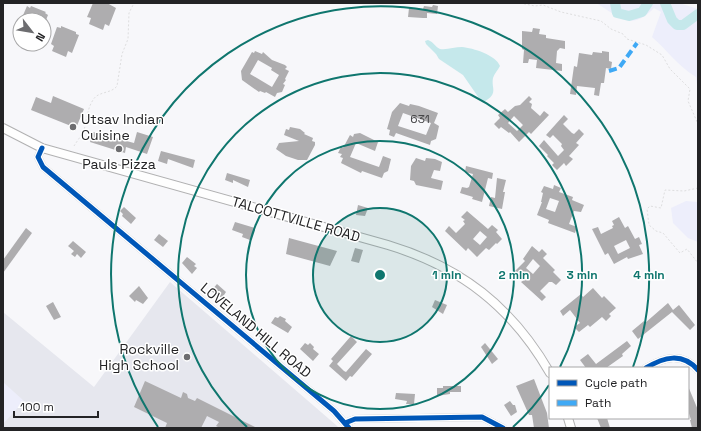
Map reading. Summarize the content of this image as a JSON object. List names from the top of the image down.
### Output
{
  "streets": {
    "main road": ["TALCOTTVILLE ROAD"],
    "street": ["LOVELAND HILL ROAD"]
  },
  "crossings": [
    ["TALCOTTVILLE ROAD", "LOVELAND HILL ROAD"]
  ],
  "places": ["Utsav Indian Cuisine", "Pauls Pizza", "Rockville High School"],
  "house_numbers": ["631"],
  "legend": ["Cycle path", "Path"],
  "scale_bar": "100 m",
  "north": "bottom right",
  "rings": [
    "1 min",
    "2 min",
    "3 min",
    "4 min"
  ]
}
